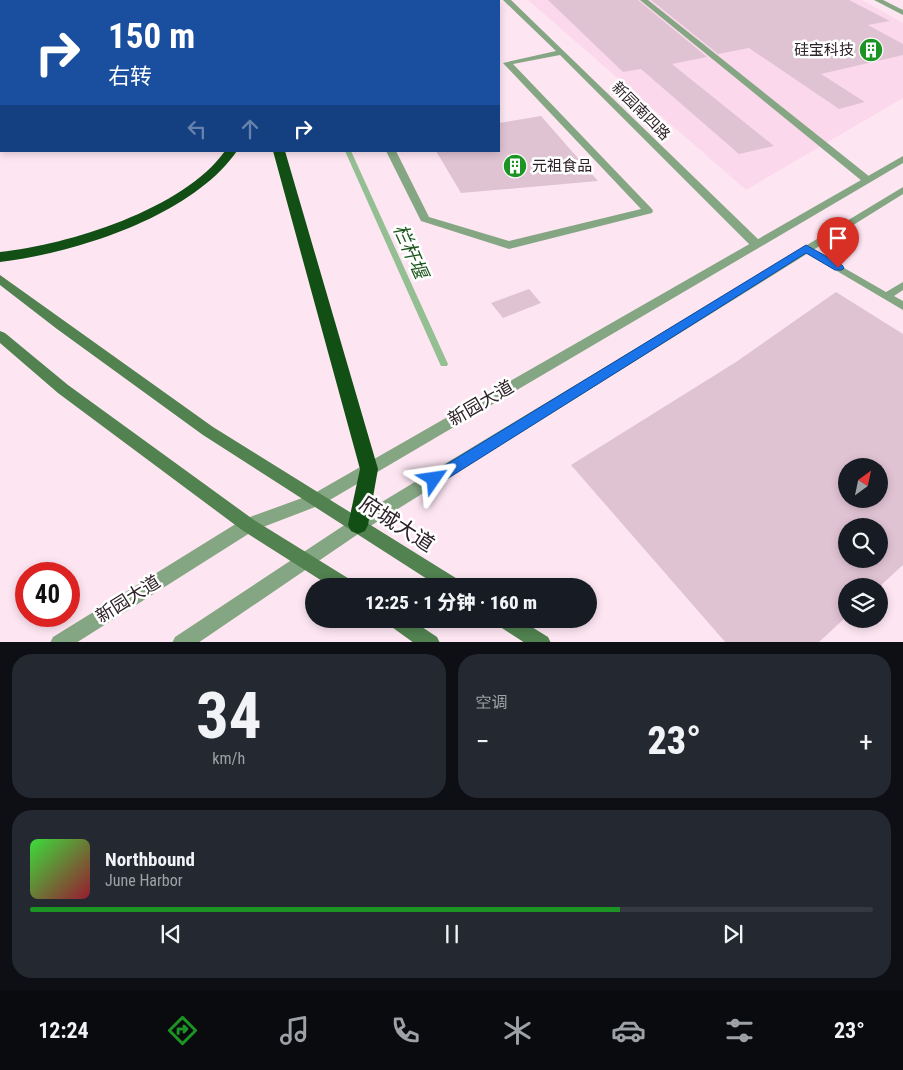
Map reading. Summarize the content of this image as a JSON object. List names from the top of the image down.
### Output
{
  "streets": {
    "main road": ["府城大道"],
    "street": ["新园南四路", "新园大道"]
  },
  "crossings": [
    ["新园南四路", "新园大道"],
    ["新园大道", "府城大道"]
  ],
  "water": ["栏杆堰"],
  "places": {
    "building": ["硅宝科技", "元祖食品"]
  },
  "north": "top right",
  "page": {
    "turn": ["150 m", "右转"],
    "limit": "40",
    "trip": "12:25 · 1 分钟 · 160 m",
    "tile": [
      ["34", "km/h"],
      "空调"
    ],
    "heat": ["−", "23°", "+"],
    "song": ["Northbound", "June Harbor"],
    "tabs": ["12:24", "23°"]
  }
}
